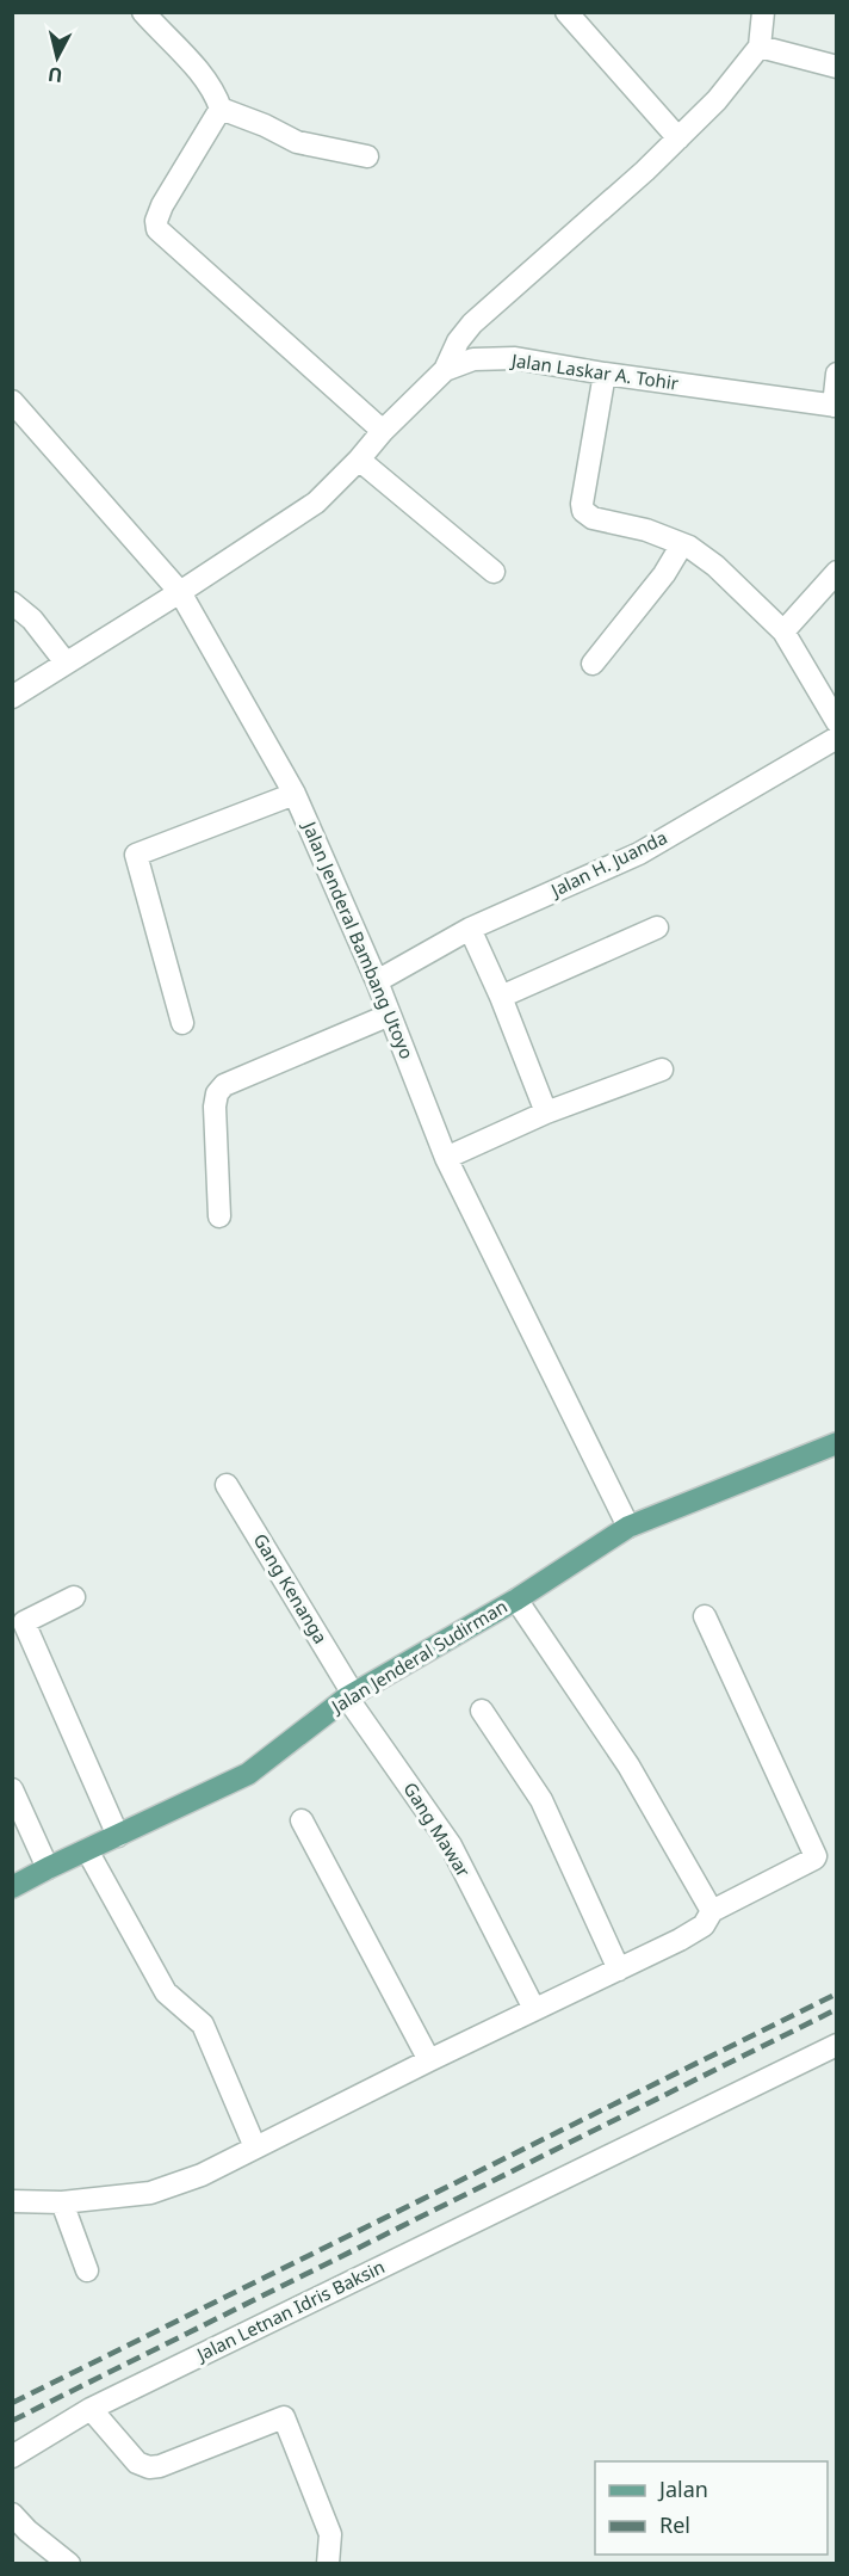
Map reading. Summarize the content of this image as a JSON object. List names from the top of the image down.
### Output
{
  "streets": {
    "main road": ["Jalan Jenderal Sudirman"],
    "street": [
      "Jalan Laskar A. Tohir",
      "Jalan H. Juanda",
      "Jalan Jenderal Bambang Utoyo",
      "Gang Kenanga",
      "Gang Mawar",
      "Jalan Letnan Idris Baksin"
    ]
  },
  "crossings": [
    ["Jalan Laskar A. Tohir", "Jalan Jenderal Bambang Utoyo"],
    ["Jalan H. Juanda", "Jalan Jenderal Bambang Utoyo"],
    ["Jalan Jenderal Bambang Utoyo", "Jalan Jenderal Sudirman"],
    ["Gang Kenanga", "Jalan Jenderal Sudirman"],
    ["Gang Kenanga", "Gang Mawar"],
    ["Jalan Jenderal Sudirman", "Gang Mawar"]
  ],
  "legend": ["Jalan", "Rel"],
  "north": "bottom"
}
